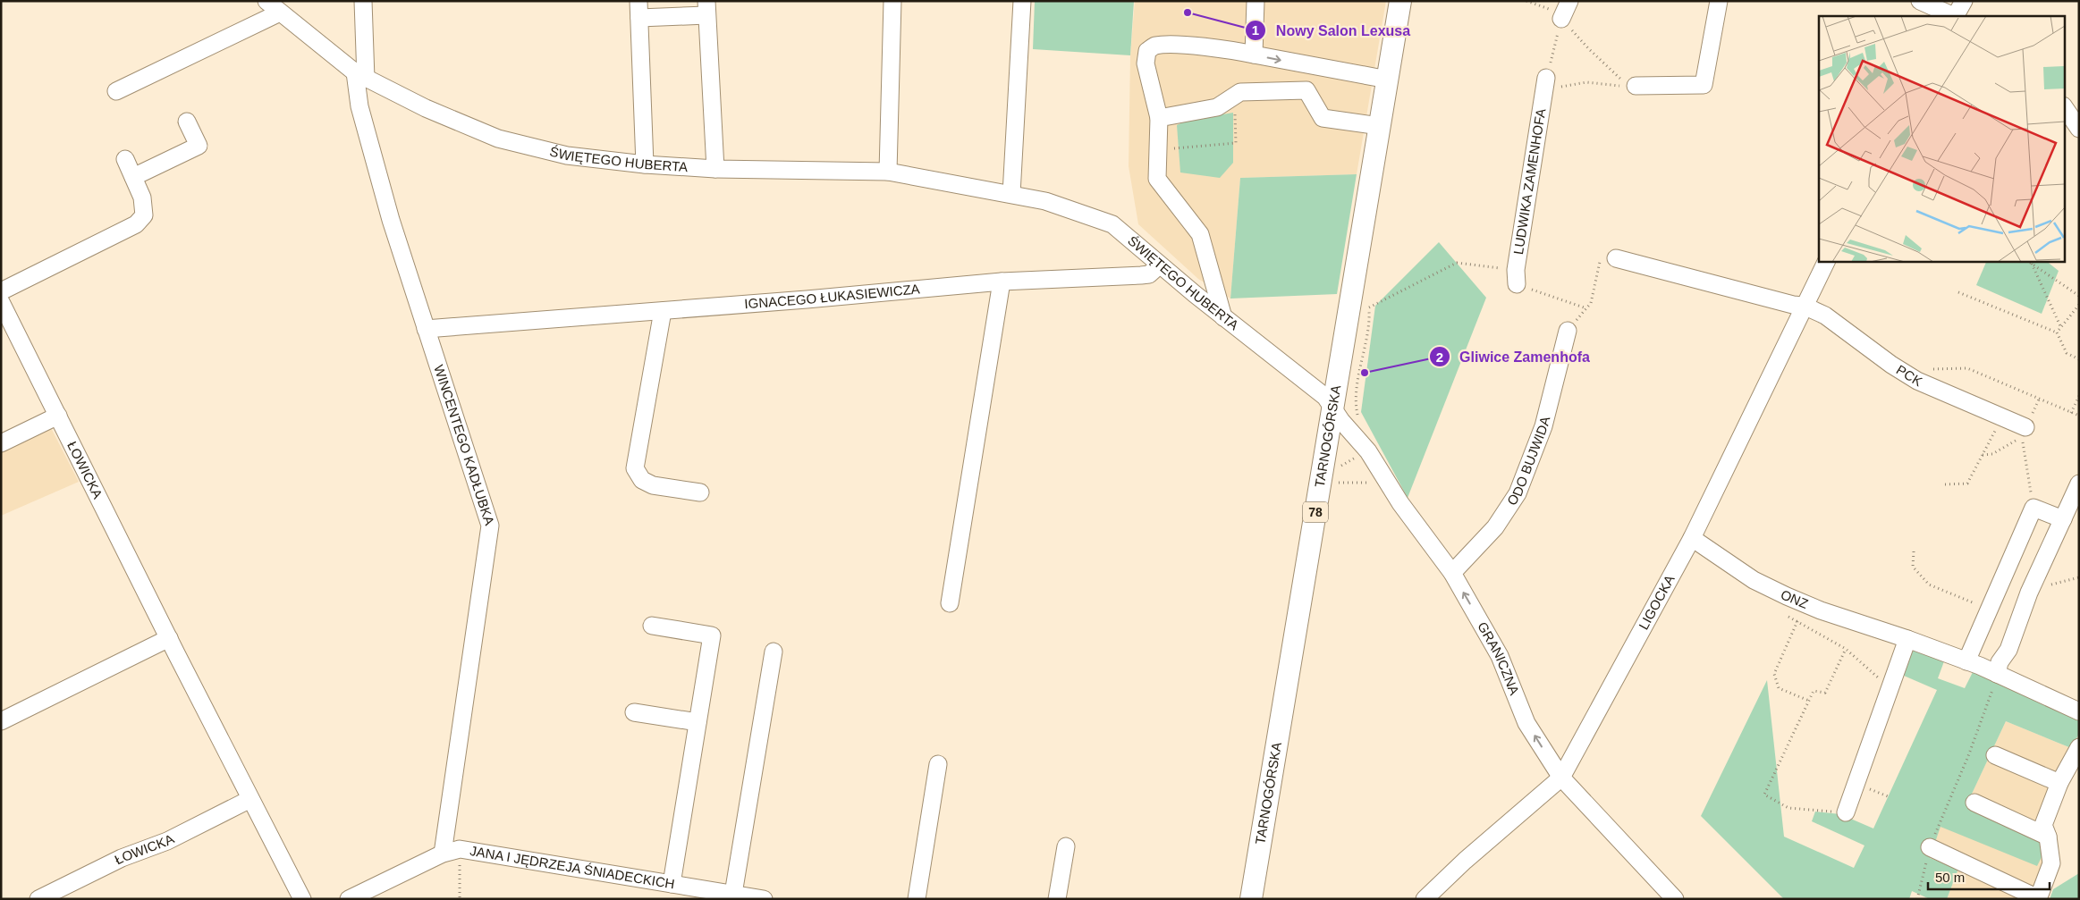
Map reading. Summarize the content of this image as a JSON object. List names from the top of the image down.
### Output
{
  "streets": {
    "main road": ["TARNOGÓRSKA", "78"],
    "street": [
      "ŚWIĘTEGO HUBERTA",
      "LUDWIKA ZAMENHOFA",
      "IGNACEGO ŁUKASIEWICZA",
      "PCK",
      "WINCENTEGO KADŁUBKA",
      "ODO BUJWIDA",
      "ŁOWICKA",
      "ONZ",
      "LIGOCKA",
      "GRANICZNA",
      "JANA I JĘDRZEJA ŚNIADECKICH"
    ]
  },
  "crossings": [
    ["ŚWIĘTEGO HUBERTA", "IGNACEGO ŁUKASIEWICZA"],
    ["ŚWIĘTEGO HUBERTA", "TARNOGÓRSKA"],
    ["ŚWIĘTEGO HUBERTA", "WINCENTEGO KADŁUBKA"],
    ["ŚWIĘTEGO HUBERTA", "GRANICZNA"],
    ["IGNACEGO ŁUKASIEWICZA", "WINCENTEGO KADŁUBKA"],
    ["PCK", "LIGOCKA"],
    ["TARNOGÓRSKA", "GRANICZNA"],
    ["WINCENTEGO KADŁUBKA", "JANA I JĘDRZEJA ŚNIADECKICH"],
    ["ODO BUJWIDA", "GRANICZNA"],
    ["ONZ", "LIGOCKA"],
    ["LIGOCKA", "GRANICZNA"]
  ],
  "one_way": ["GRANICZNA"],
  "places": ["Nowy Salon Lexusa", "Gliwice Zamenhofa"],
  "scale_bar": "50 m"
}
